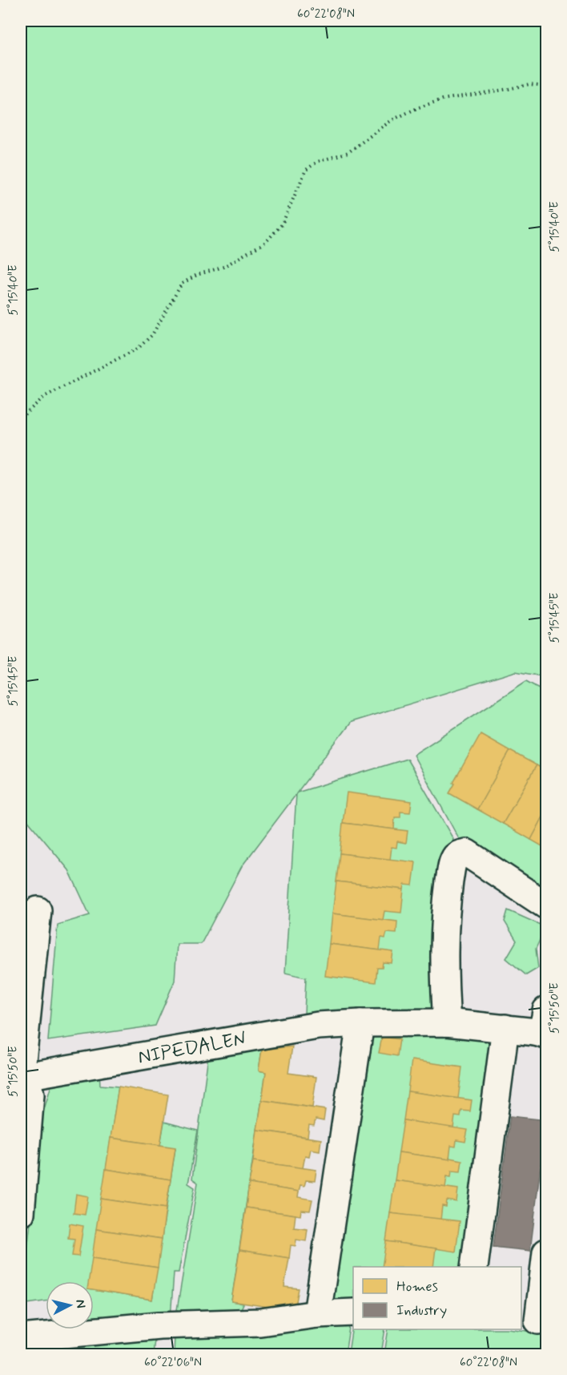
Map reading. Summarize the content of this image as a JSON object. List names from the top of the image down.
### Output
{
  "streets": {
    "street": ["NIPEDALEN"]
  },
  "legend": ["Homes", "Industry"],
  "north": "right",
  "coordinates": [
    "60°22'08\"N",
    "5°15'40\"E",
    "5°15'45\"E",
    "5°15'50\"E",
    "60°22'06\"N"
  ]
}
